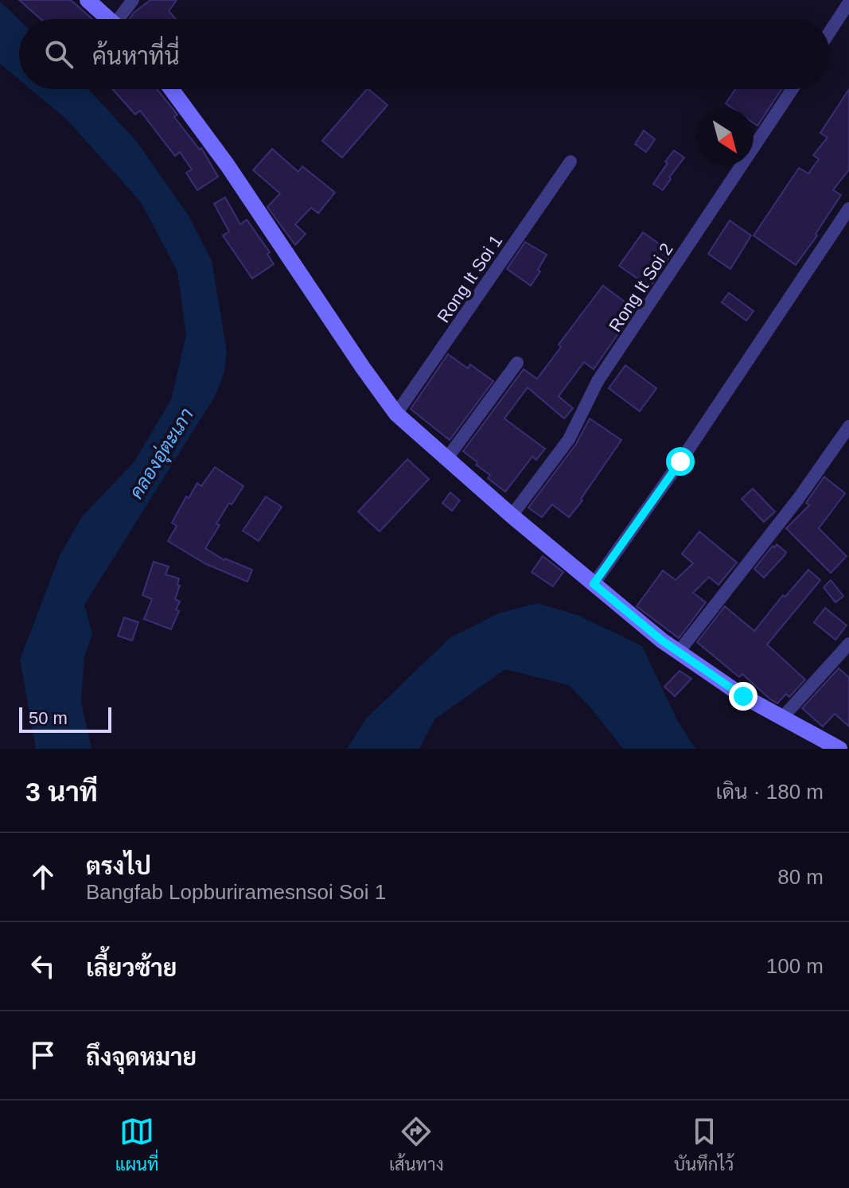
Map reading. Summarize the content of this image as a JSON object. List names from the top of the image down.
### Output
{
  "streets": {
    "street": ["Rong It Soi 1", "Rong It Soi 2"]
  },
  "water": ["คลองอุ่ตะเภา"],
  "scale_bar": "50 m",
  "north": "bottom right",
  "page": {
    "search": "ค้นหาที่นี่",
    "scale": "50 m",
    "heading": ["3 นาที", "เดิน · 180 m"],
    "list": [
      ["ตรงไป", "Bangfab Lopburiramesnsoi Soi 1", "80 m"],
      ["เลี้ยวซ้าย", "100 m"],
      "ถึงจุดหมาย"
    ],
    "nav": ["แผนที่", "เส้นทาง", "บันทึกไว้"]
  }
}
